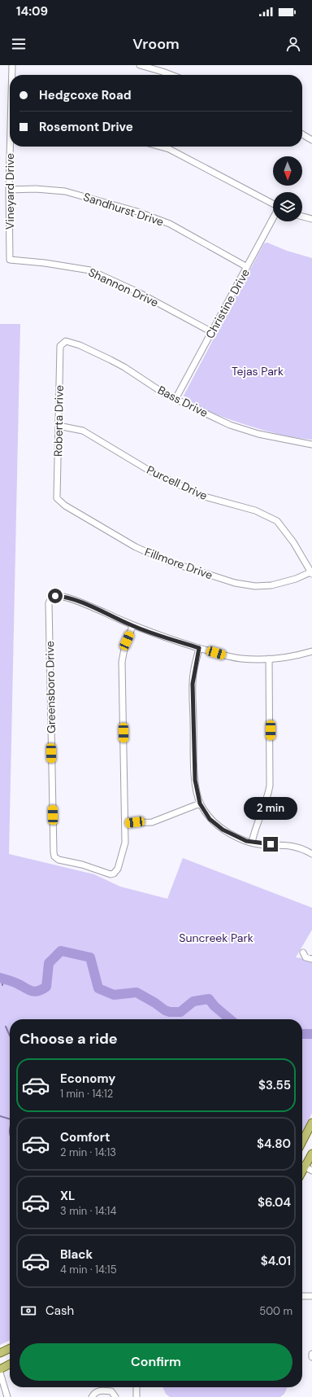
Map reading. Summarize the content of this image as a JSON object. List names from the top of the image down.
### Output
{
  "streets": {
    "street": [
      "Vineyard Drive",
      "Sandhurst Drive",
      "Shannon Drive",
      "Christine Drive",
      "Bass Drive",
      "Roberta Drive",
      "Purcell Drive",
      "Fillmore Drive",
      "Greensboro Drive"
    ]
  },
  "crossings": [
    ["Vineyard Drive", "Sandhurst Drive"],
    ["Vineyard Drive", "Shannon Drive"],
    ["Sandhurst Drive", "Christine Drive"],
    ["Shannon Drive", "Christine Drive"],
    ["Christine Drive", "Bass Drive"],
    ["Bass Drive", "Roberta Drive"],
    ["Roberta Drive", "Purcell Drive"],
    ["Roberta Drive", "Fillmore Drive"],
    ["Purcell Drive", "Fillmore Drive"]
  ],
  "parks": ["Tejas Park", "Suncreek Park"],
  "north": "bottom",
  "page": {
    "status": "14:09",
    "header": "Vroom",
    "banner": ["Hedgcoxe Road", "Rosemont Drive"],
    "bubble": "2 min",
    "heading": "Choose a ride",
    "list": [
      {
        "name": "Economy",
        "note": "1 min · 14:12",
        "value": "$3.55"
      },
      {
        "name": "Comfort",
        "note": "2 min · 14:13",
        "value": "$4.80"
      },
      {
        "name": "XL",
        "note": "3 min · 14:14",
        "value": "$6.04"
      },
      {
        "name": "Black",
        "note": "4 min · 14:15",
        "value": "$4.01"
      }
    ],
    "pay": ["Cash", "500 m"],
    "buttons": "Confirm"
  }
}
